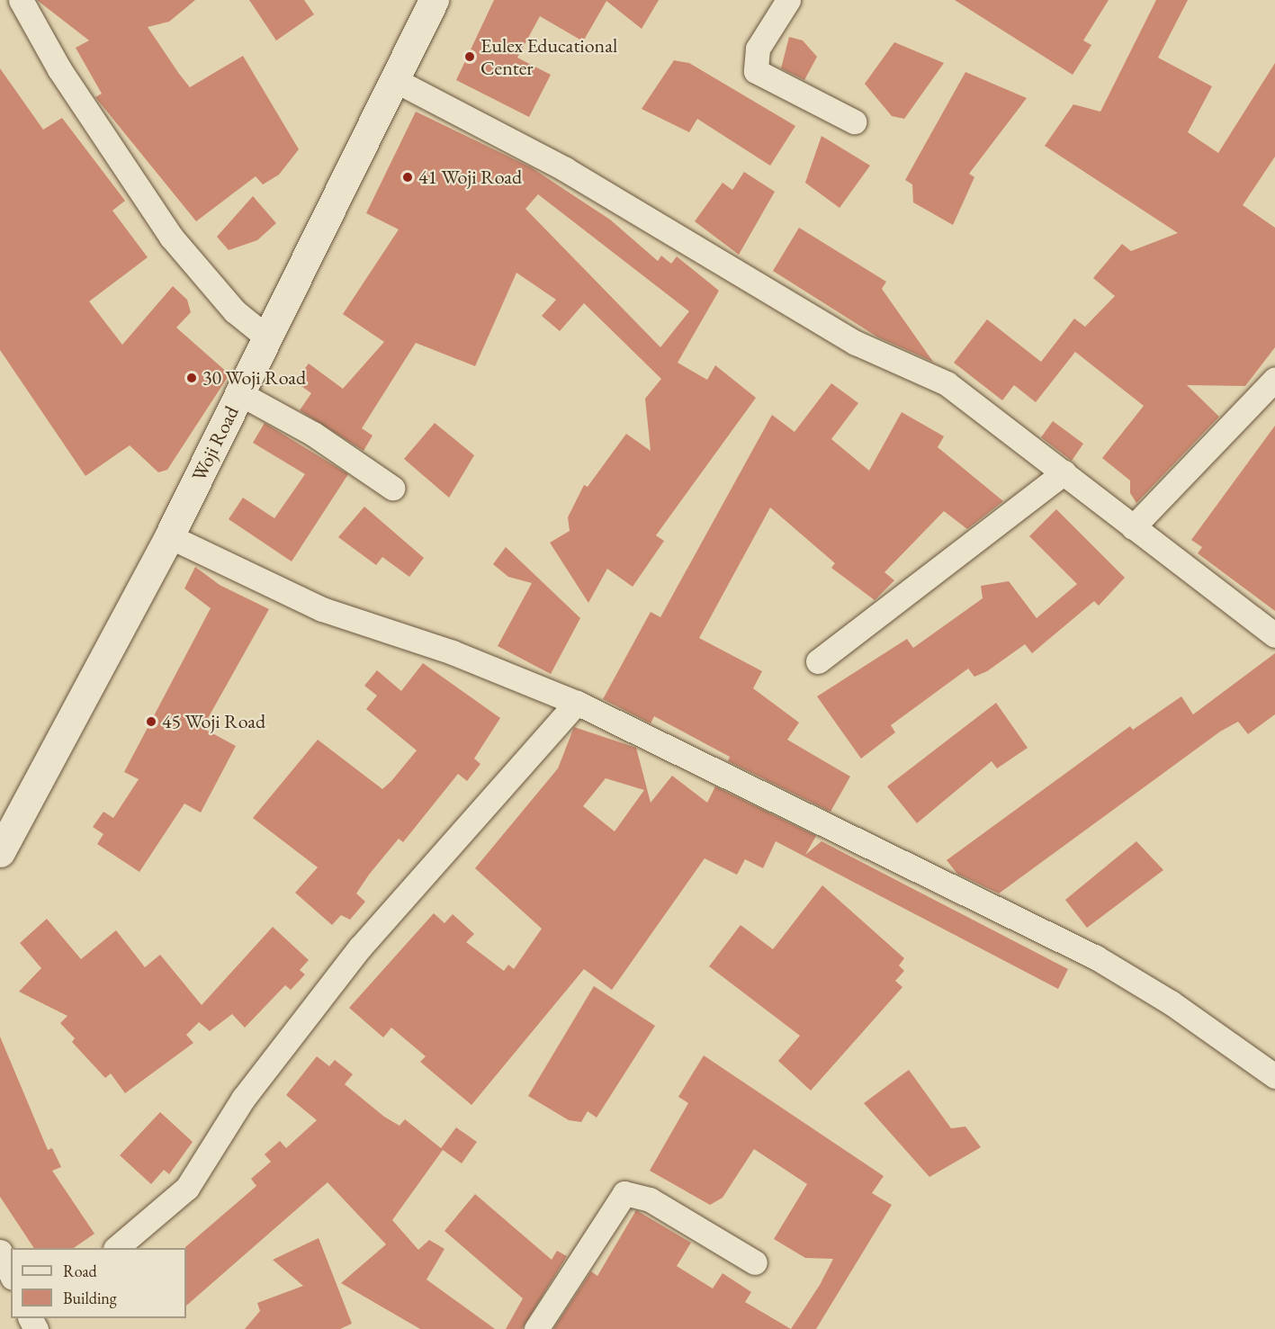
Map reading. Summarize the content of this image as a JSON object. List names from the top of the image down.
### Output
{
  "streets": {
    "main road": ["Woji Road"]
  },
  "places": [
    "Eulex Educational Center",
    "41 Woji Road",
    "30 Woji Road",
    "45 Woji Road"
  ],
  "legend": ["Road", "Building"]
}
